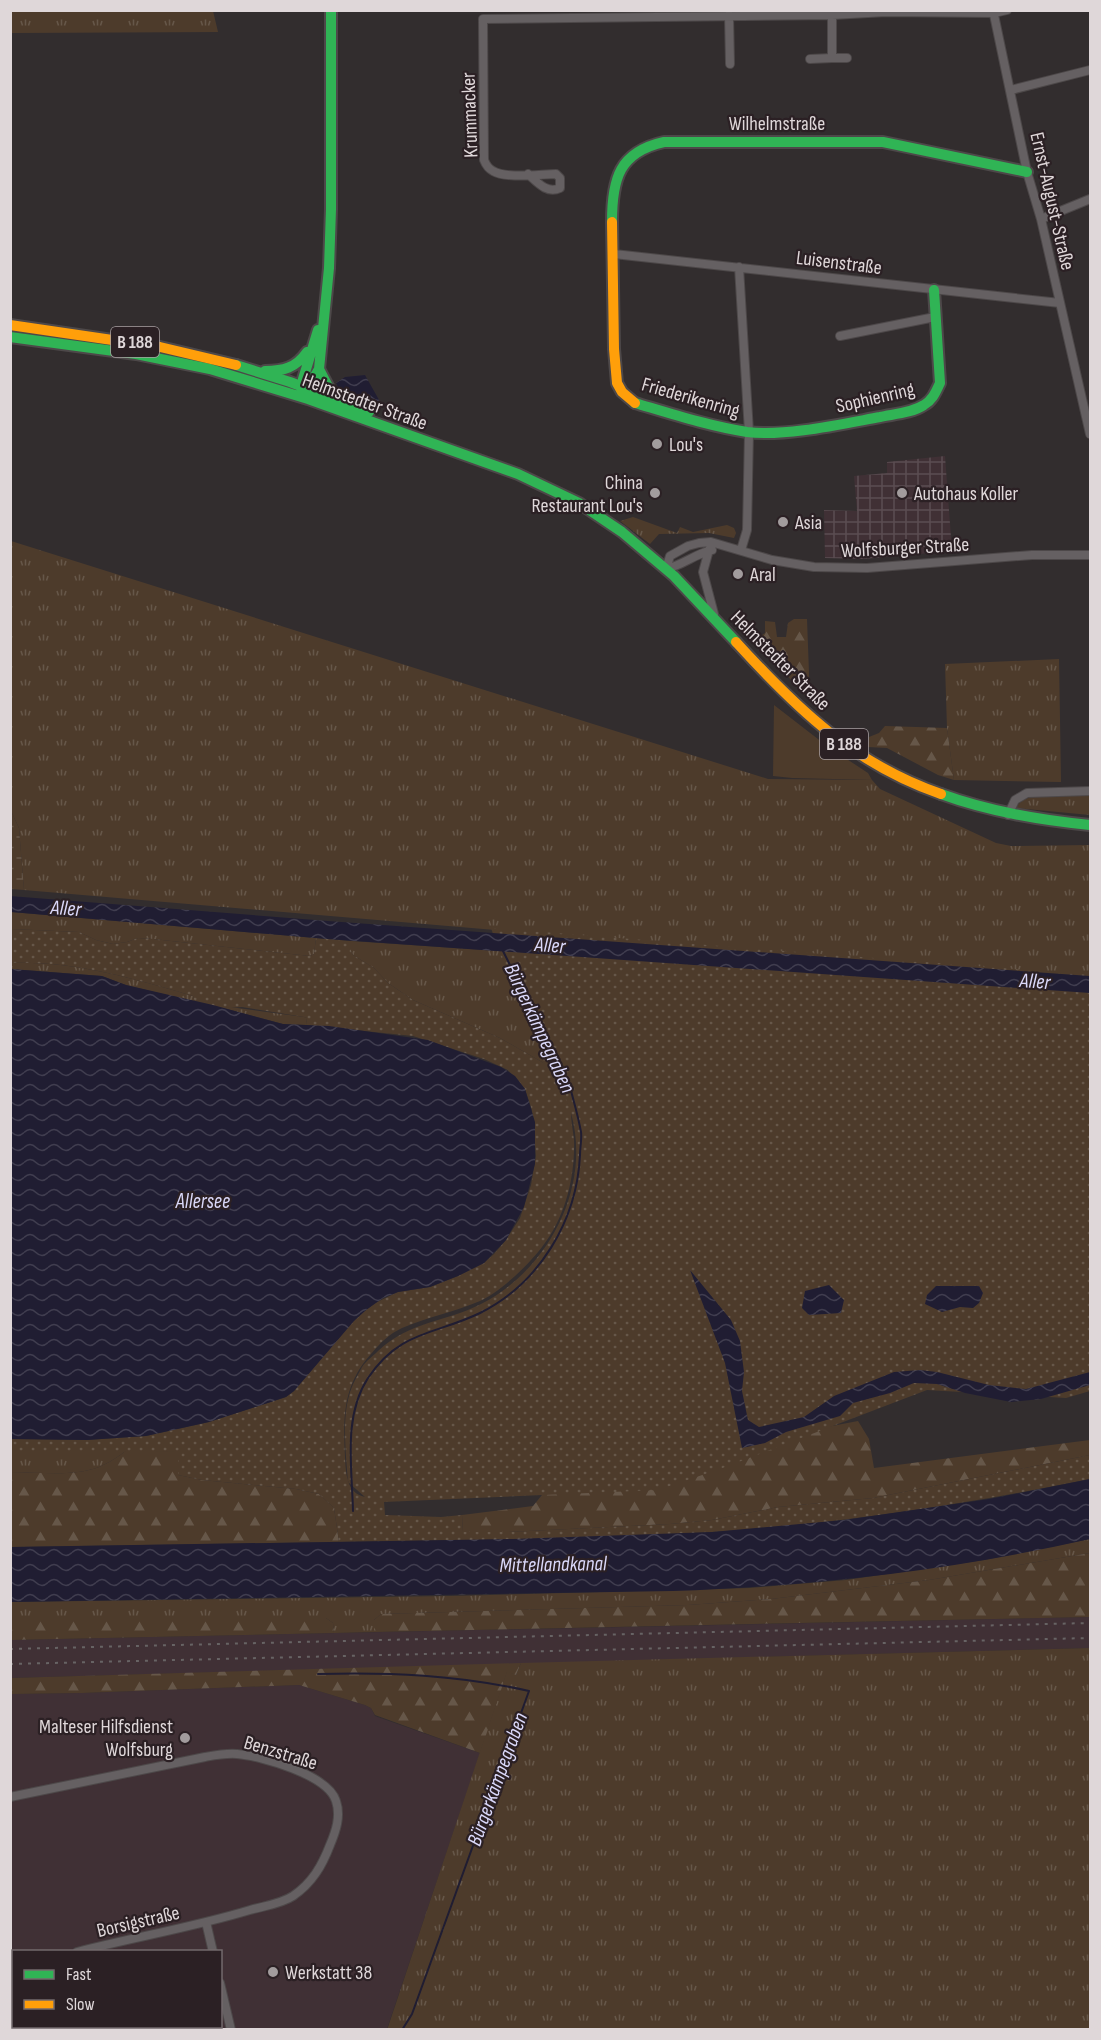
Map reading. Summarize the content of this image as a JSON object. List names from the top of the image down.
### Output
{
  "streets": {
    "main road": [
      "Wilhelmstraße",
      "B 188",
      "Friederikenring",
      "Sophienring",
      "Helmstedter Straße"
    ],
    "street": [
      "Krummacker",
      "Ernst-August-Straße",
      "Luisenstraße",
      "Wolfsburger Straße",
      "Benzstraße",
      "Borsigstraße"
    ]
  },
  "crossings": [
    ["Wilhelmstraße", "Ernst-August-Straße"],
    ["Wilhelmstraße", "Luisenstraße"],
    ["Wilhelmstraße", "Friederikenring"],
    ["Ernst-August-Straße", "Luisenstraße"],
    ["Luisenstraße", "Friederikenring"],
    ["Luisenstraße", "Sophienring"],
    ["B 188", "Helmstedter Straße"],
    ["Friederikenring", "Sophienring"],
    ["Helmstedter Straße", "Wolfsburger Straße"],
    ["Benzstraße", "Borsigstraße"]
  ],
  "water": [
    "Aller",
    "Bürgerkämpegraben",
    "Allersee",
    "Mittellandkanal"
  ],
  "places": [
    "Lou's",
    "China Restaurant Lou's",
    "Autohaus Koller",
    "Asia",
    "Aral",
    "Malteser Hilfsdienst Wolfsburg",
    "Werkstatt 38"
  ],
  "legend": ["Fast", "Slow"]
}
